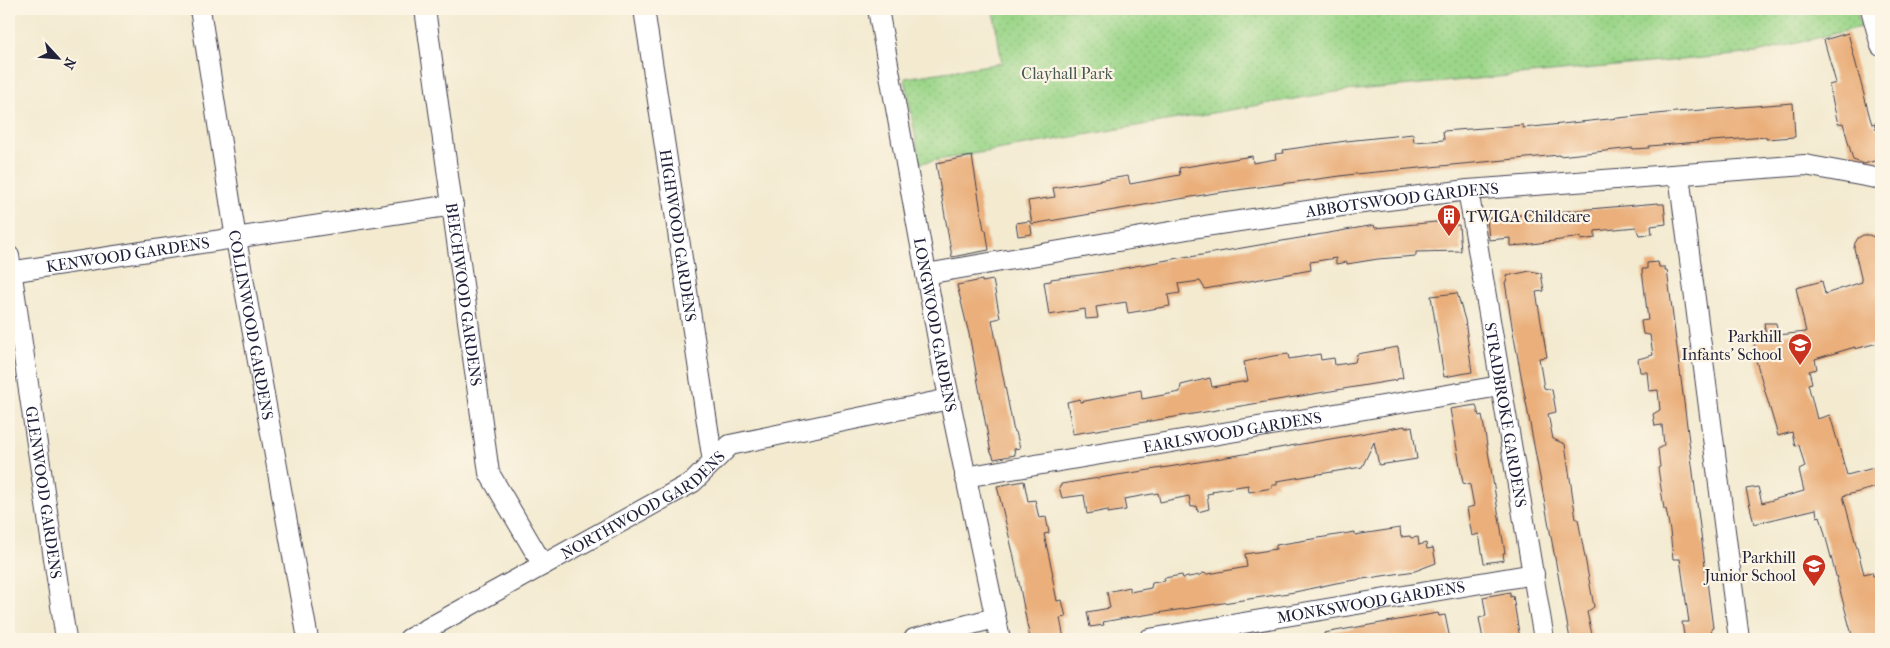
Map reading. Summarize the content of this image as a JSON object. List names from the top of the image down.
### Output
{
  "streets": {
    "street": [
      "ABBOTSWOOD GARDENS",
      "HIGHWOOD GARDENS",
      "KENWOOD GARDENS",
      "BEECHWOOD GARDENS",
      "COLLINWOOD GARDENS",
      "LONGWOOD GARDENS",
      "STRADBROKE GARDENS",
      "EARLSWOOD GARDENS",
      "GLENWOOD GARDENS",
      "NORTHWOOD GARDENS",
      "MONKSWOOD GARDENS"
    ]
  },
  "crossings": [
    ["ABBOTSWOOD GARDENS", "LONGWOOD GARDENS"],
    ["ABBOTSWOOD GARDENS", "STRADBROKE GARDENS"],
    ["HIGHWOOD GARDENS", "NORTHWOOD GARDENS"],
    ["KENWOOD GARDENS", "BEECHWOOD GARDENS"],
    ["KENWOOD GARDENS", "COLLINWOOD GARDENS"],
    ["KENWOOD GARDENS", "GLENWOOD GARDENS"],
    ["BEECHWOOD GARDENS", "NORTHWOOD GARDENS"],
    ["LONGWOOD GARDENS", "EARLSWOOD GARDENS"],
    ["LONGWOOD GARDENS", "NORTHWOOD GARDENS"],
    ["STRADBROKE GARDENS", "EARLSWOOD GARDENS"],
    ["STRADBROKE GARDENS", "MONKSWOOD GARDENS"]
  ],
  "parks": ["Clayhall Park"],
  "places": {
    "building": ["TWIGA Childcare"],
    "school or university": ["Parkhill Infants' School", "Parkhill Junior School"]
  },
  "north": "bottom right"
}
